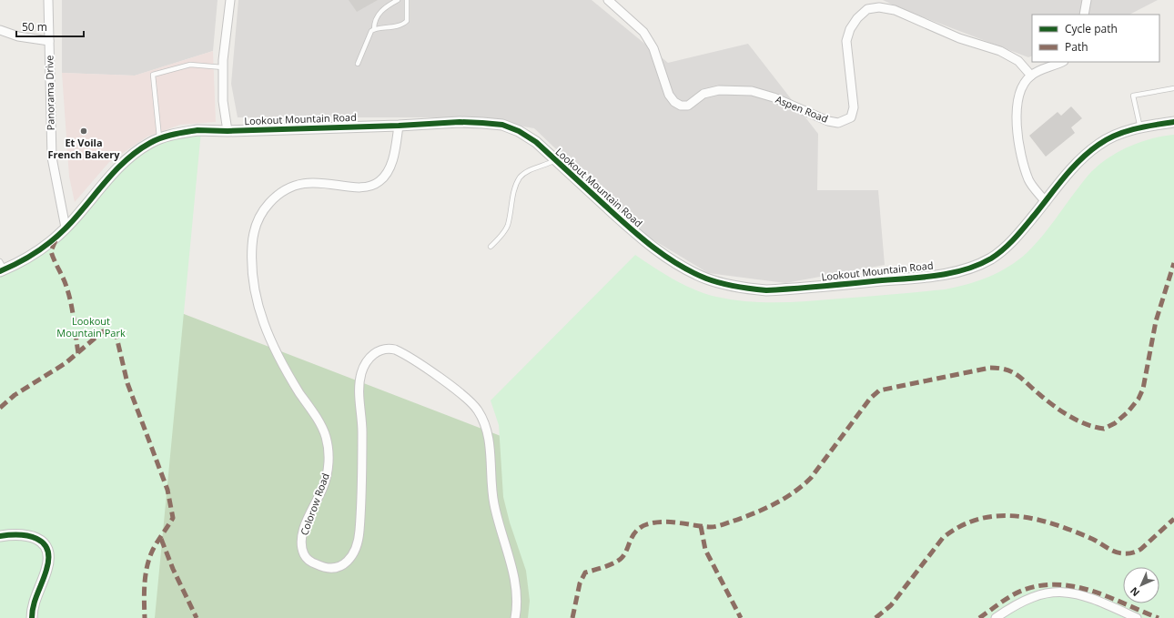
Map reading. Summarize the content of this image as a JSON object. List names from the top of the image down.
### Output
{
  "streets": {
    "street": [
      "Panorama Drive",
      "Aspen Road",
      "Lookout Mountain Road",
      "Colorow Road"
    ]
  },
  "crossings": [
    ["Panorama Drive", "Lookout Mountain Road"],
    ["Lookout Mountain Road", "Colorow Road"]
  ],
  "parks": ["Lookout Mountain Park"],
  "places": ["Et Voila French Bakery"],
  "legend": ["Cycle path", "Path"],
  "scale_bar": "50 m",
  "north": "bottom left"
}
